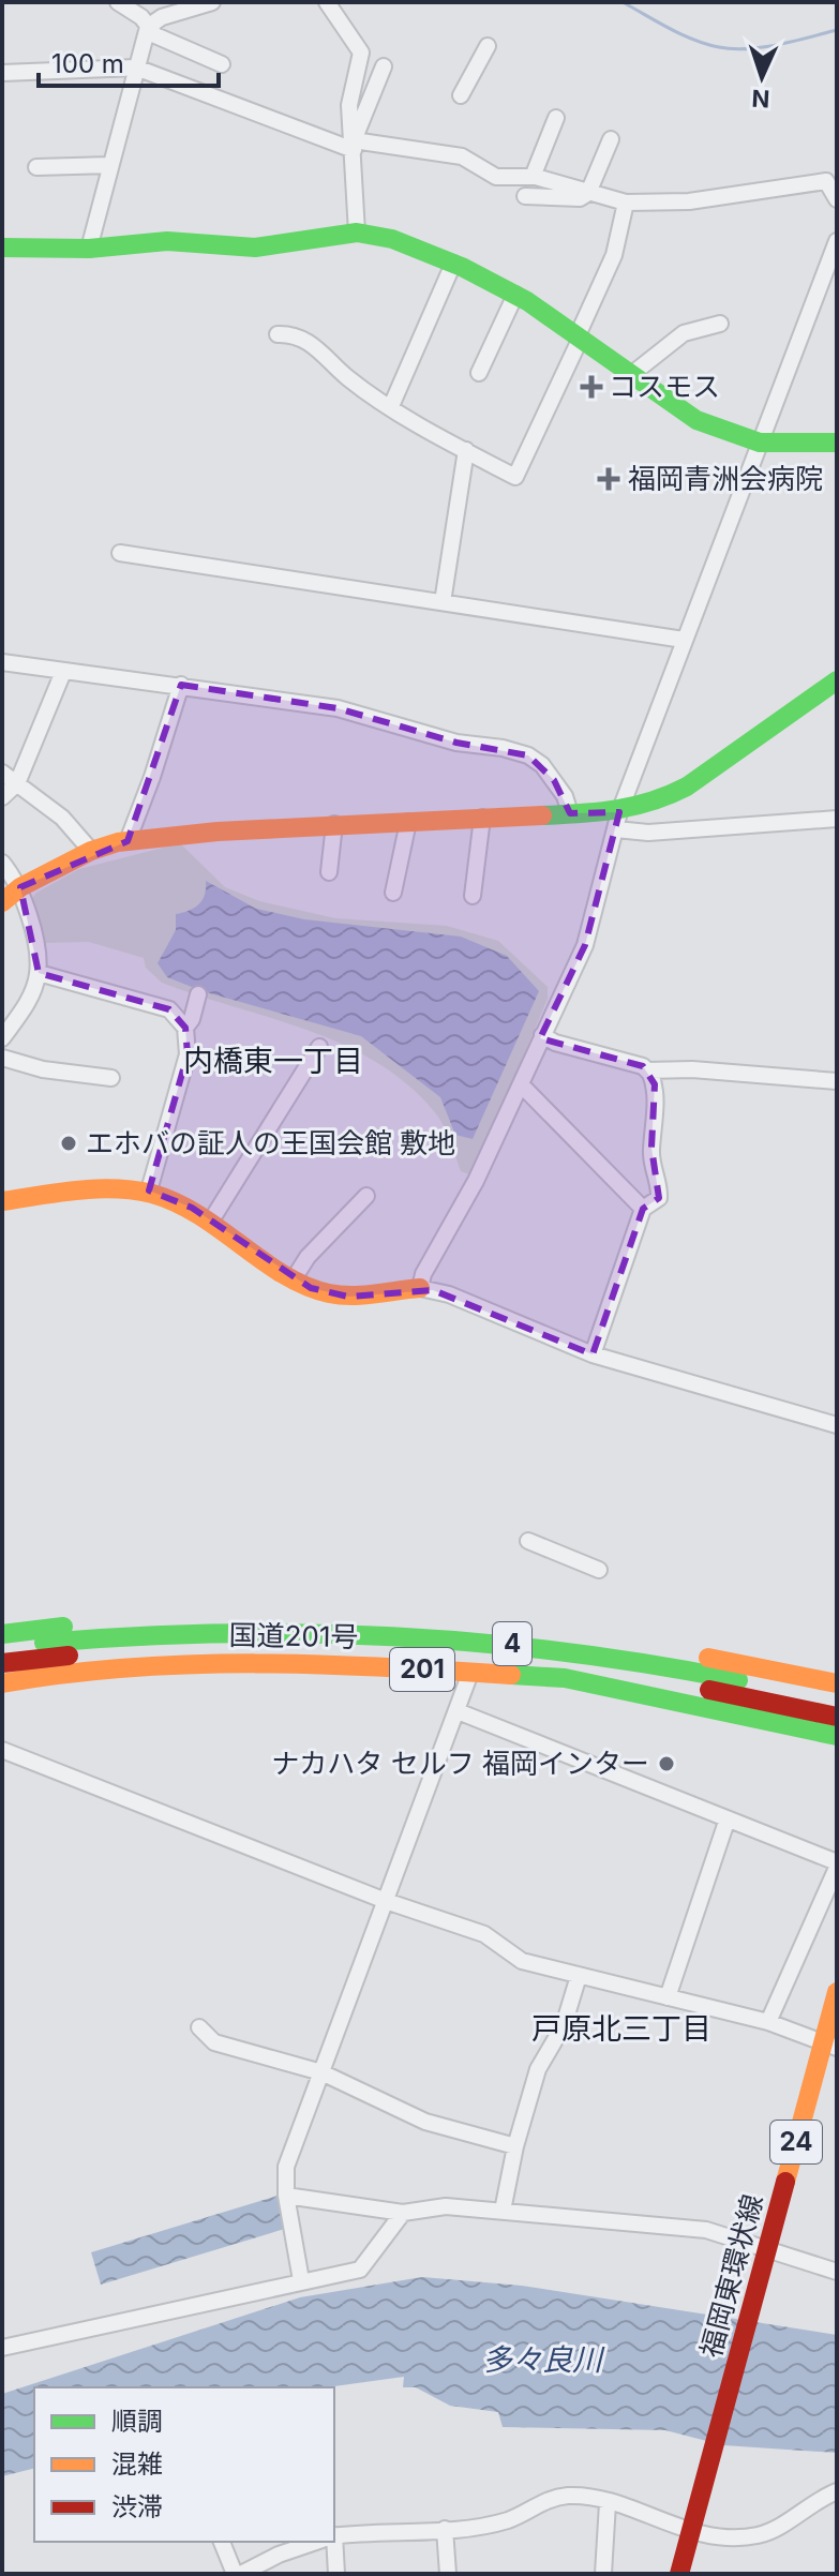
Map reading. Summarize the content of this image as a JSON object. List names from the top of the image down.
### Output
{
  "streets": {
    "main road": [
      "国道201号",
      "4",
      "201",
      "24",
      "福岡東環状線"
    ]
  },
  "districts": ["内橋東一丁目", "戸原北三丁目"],
  "water": ["多々良川"],
  "places": {
    "health": ["コスモス", "福岡青洲会病院"],
    "other": ["エホバの証人の王国会館 敷地", "ナカハタ セルフ 福岡インター"]
  },
  "legend": ["順調", "混雑", "渋滞"],
  "scale_bar": "100 m",
  "north": "bottom"
}
